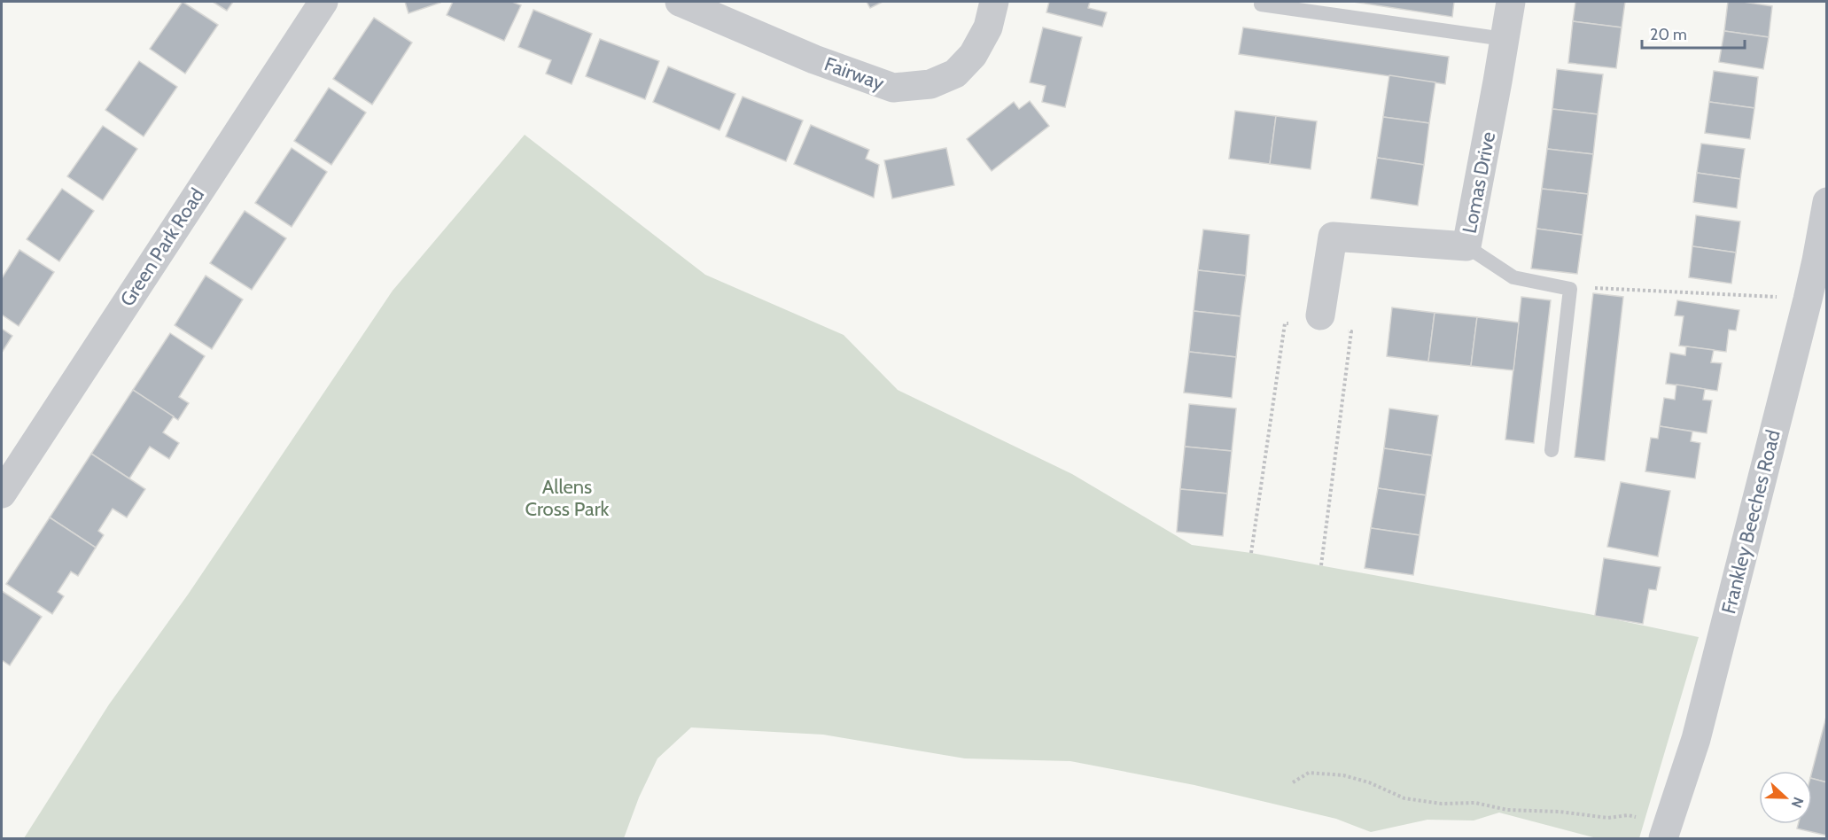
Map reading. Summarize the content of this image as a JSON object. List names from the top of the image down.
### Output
{
  "streets": {
    "street": [
      "Fairway",
      "Lomas Drive",
      "Green Park Road",
      "Frankley Beeches Road"
    ]
  },
  "parks": ["Allens Cross Park"],
  "scale_bar": "20 m",
  "north": "right"
}
